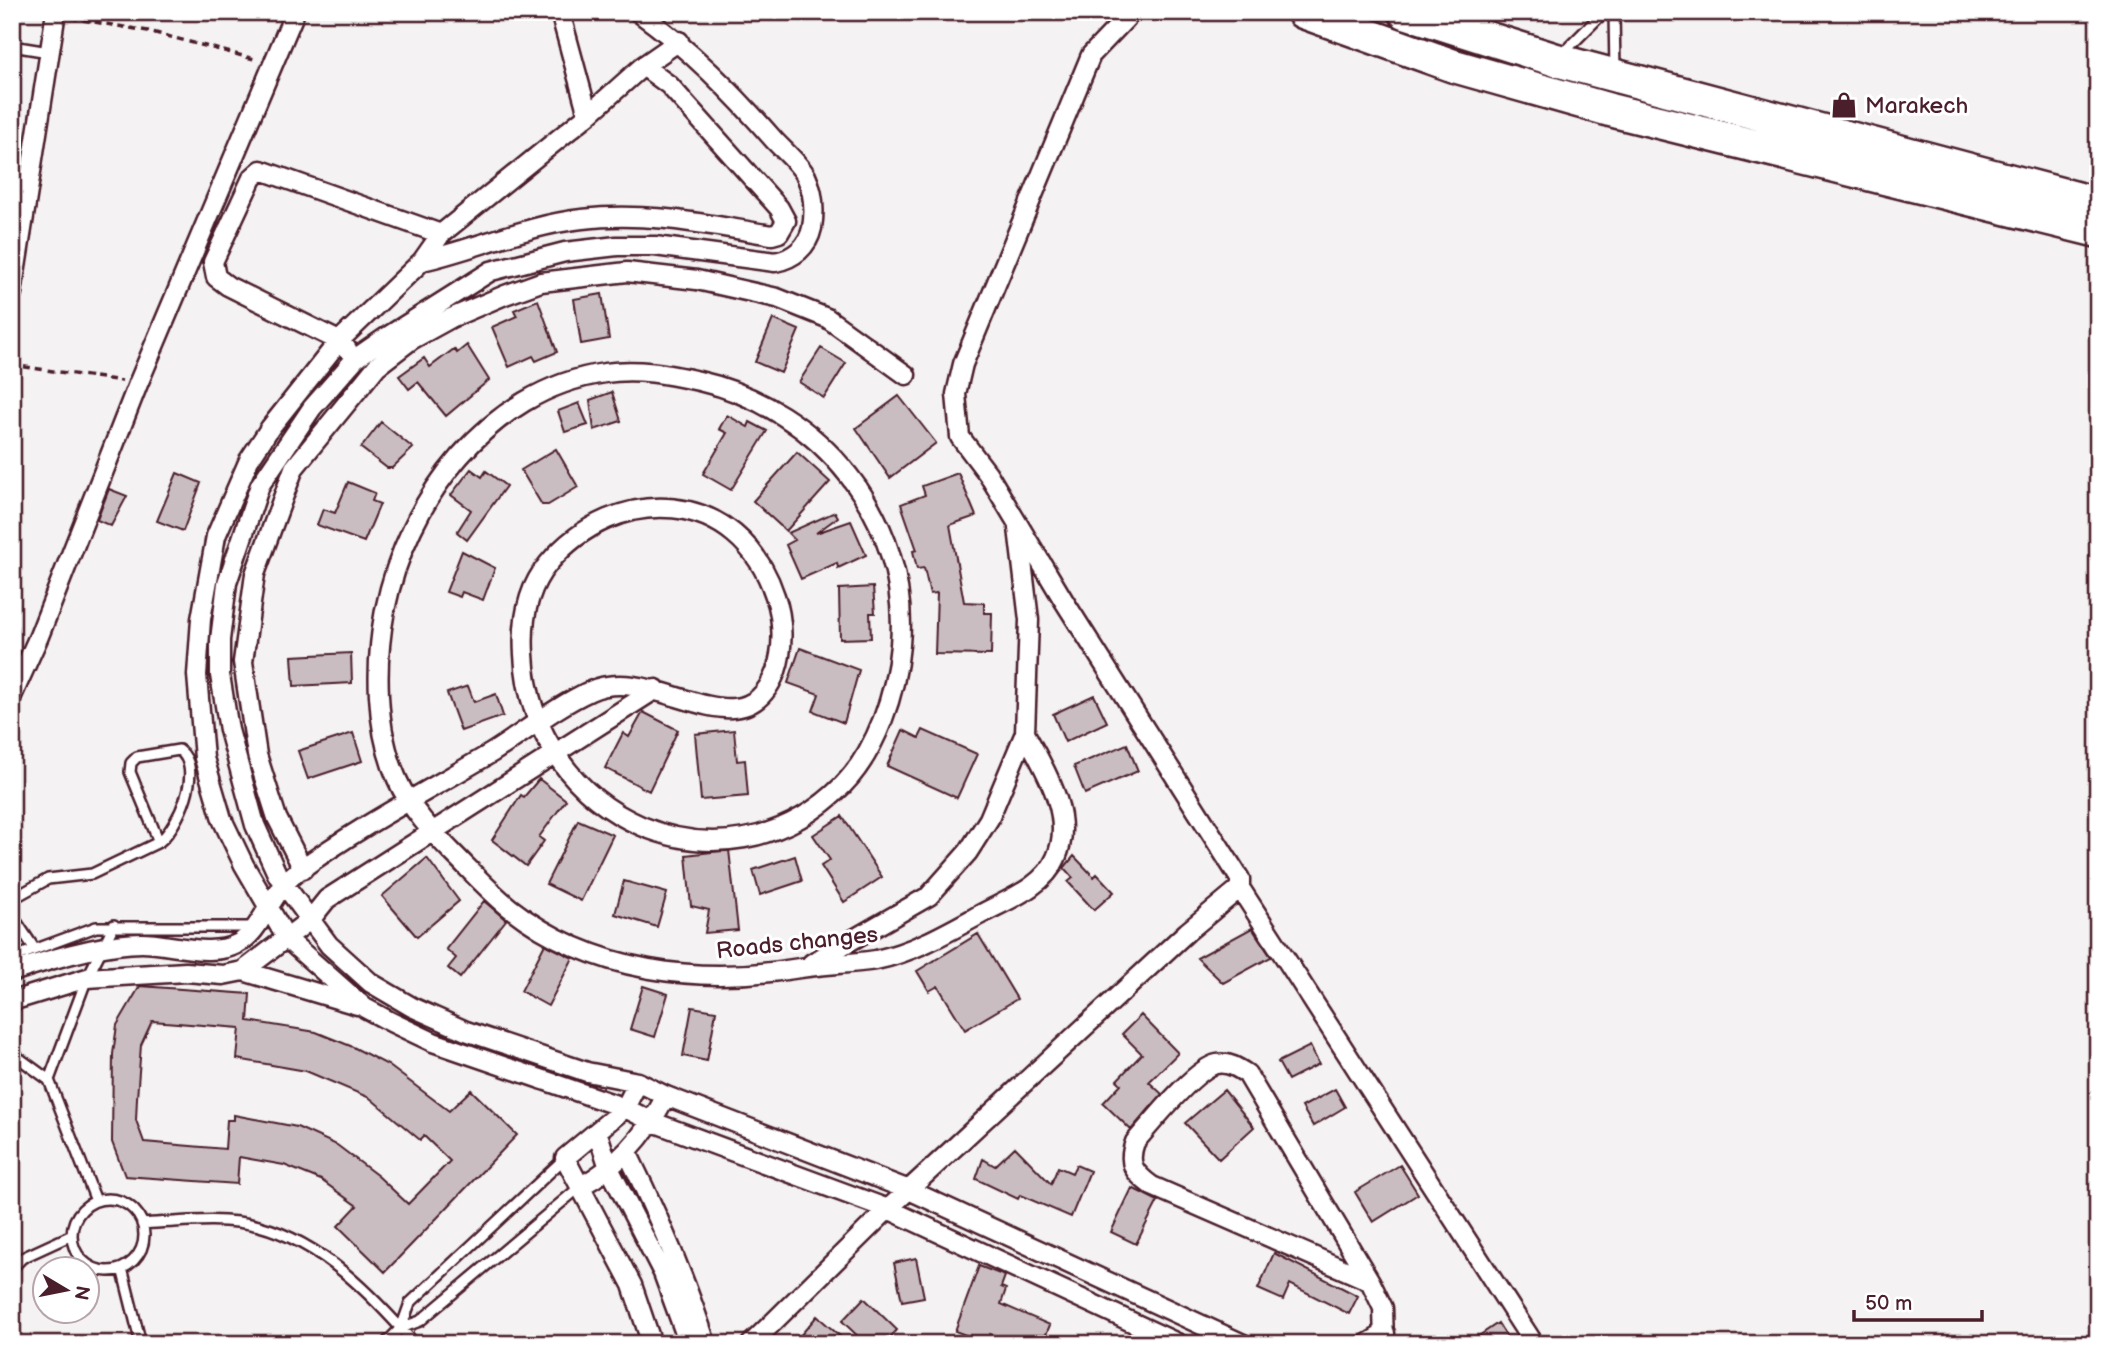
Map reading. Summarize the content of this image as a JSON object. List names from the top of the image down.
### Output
{
  "streets": {
    "street": ["Roads changes"]
  },
  "places": {
    "shop": ["Marakech"]
  },
  "scale_bar": "50 m",
  "north": "right"
}
